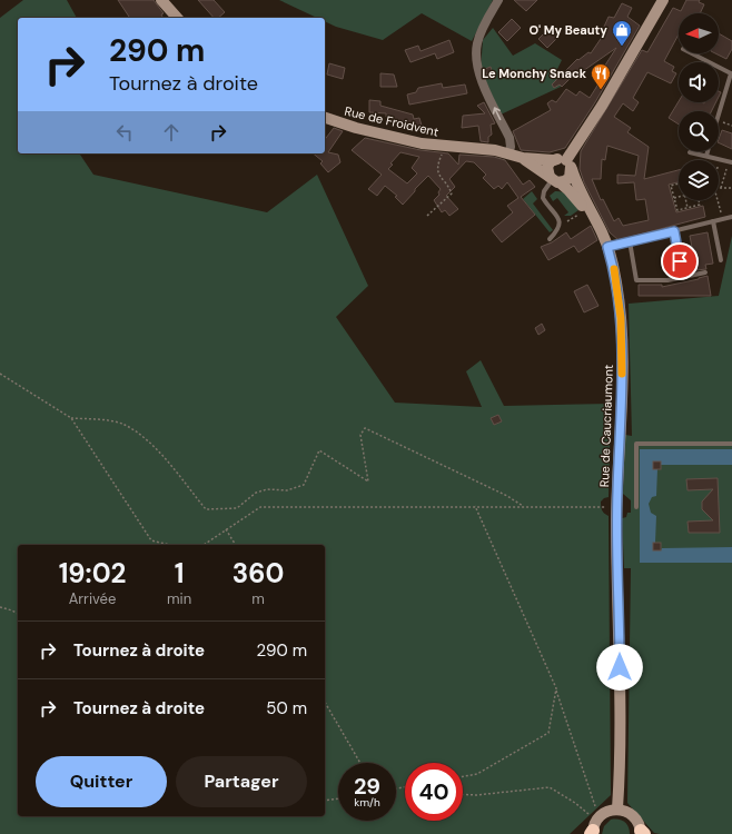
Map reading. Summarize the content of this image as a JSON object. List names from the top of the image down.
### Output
{
  "streets": {
    "street": ["Rue de Froidvent", "Rue de Caucriaumont"]
  },
  "places": {
    "shop": ["O' My Beauty"],
    "restaurant": ["Le Monchy Snack"]
  },
  "north": "left",
  "page": {
    "turn": ["290 m", "Tournez à droite"],
    "eta": [
      "19:02",
      "Arrivée",
      "1",
      "min",
      "360",
      "m"
    ],
    "list": [
      {
        "name": "Tournez à droite",
        "value": "290 m"
      },
      {
        "name": "Tournez à droite",
        "value": "50 m"
      }
    ],
    "buttons": ["Quitter", "Partager"],
    "speed": "29 km/h",
    "limit": "40"
  }
}
